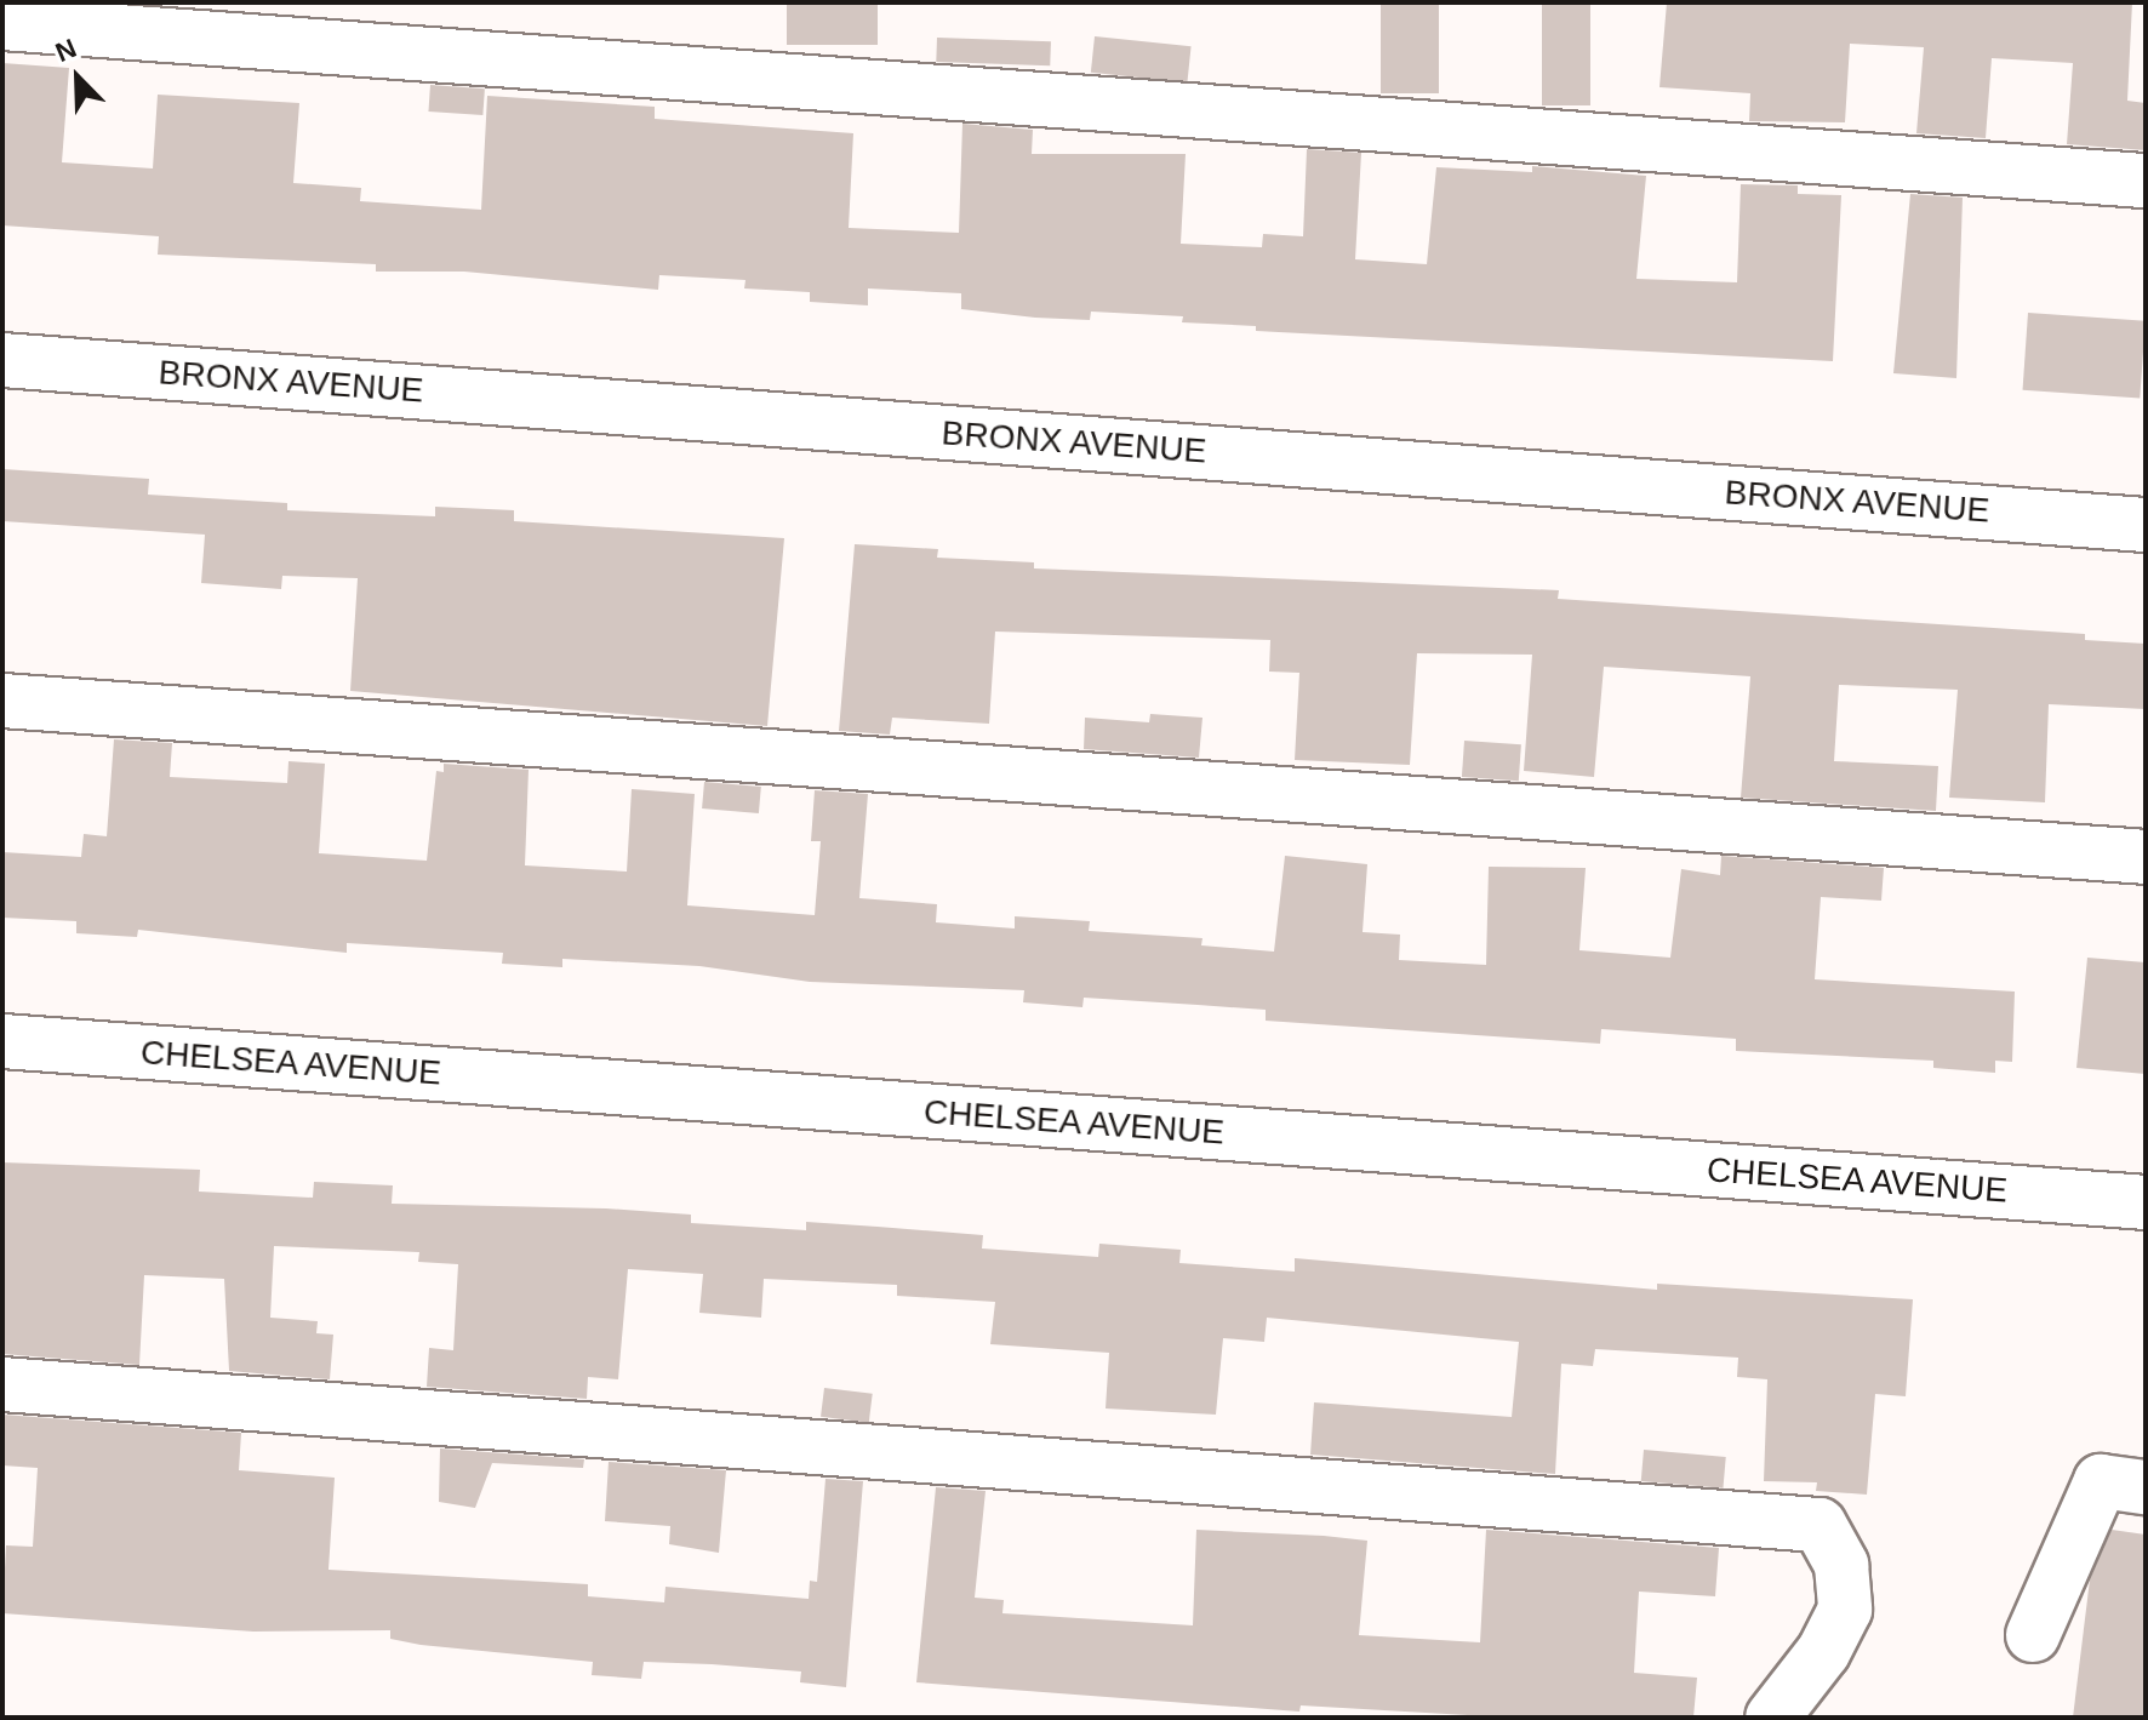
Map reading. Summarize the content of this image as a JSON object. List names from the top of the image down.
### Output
{
  "streets": {
    "street": ["BRONX AVENUE", "CHELSEA AVENUE"]
  },
  "north": "top left"
}
